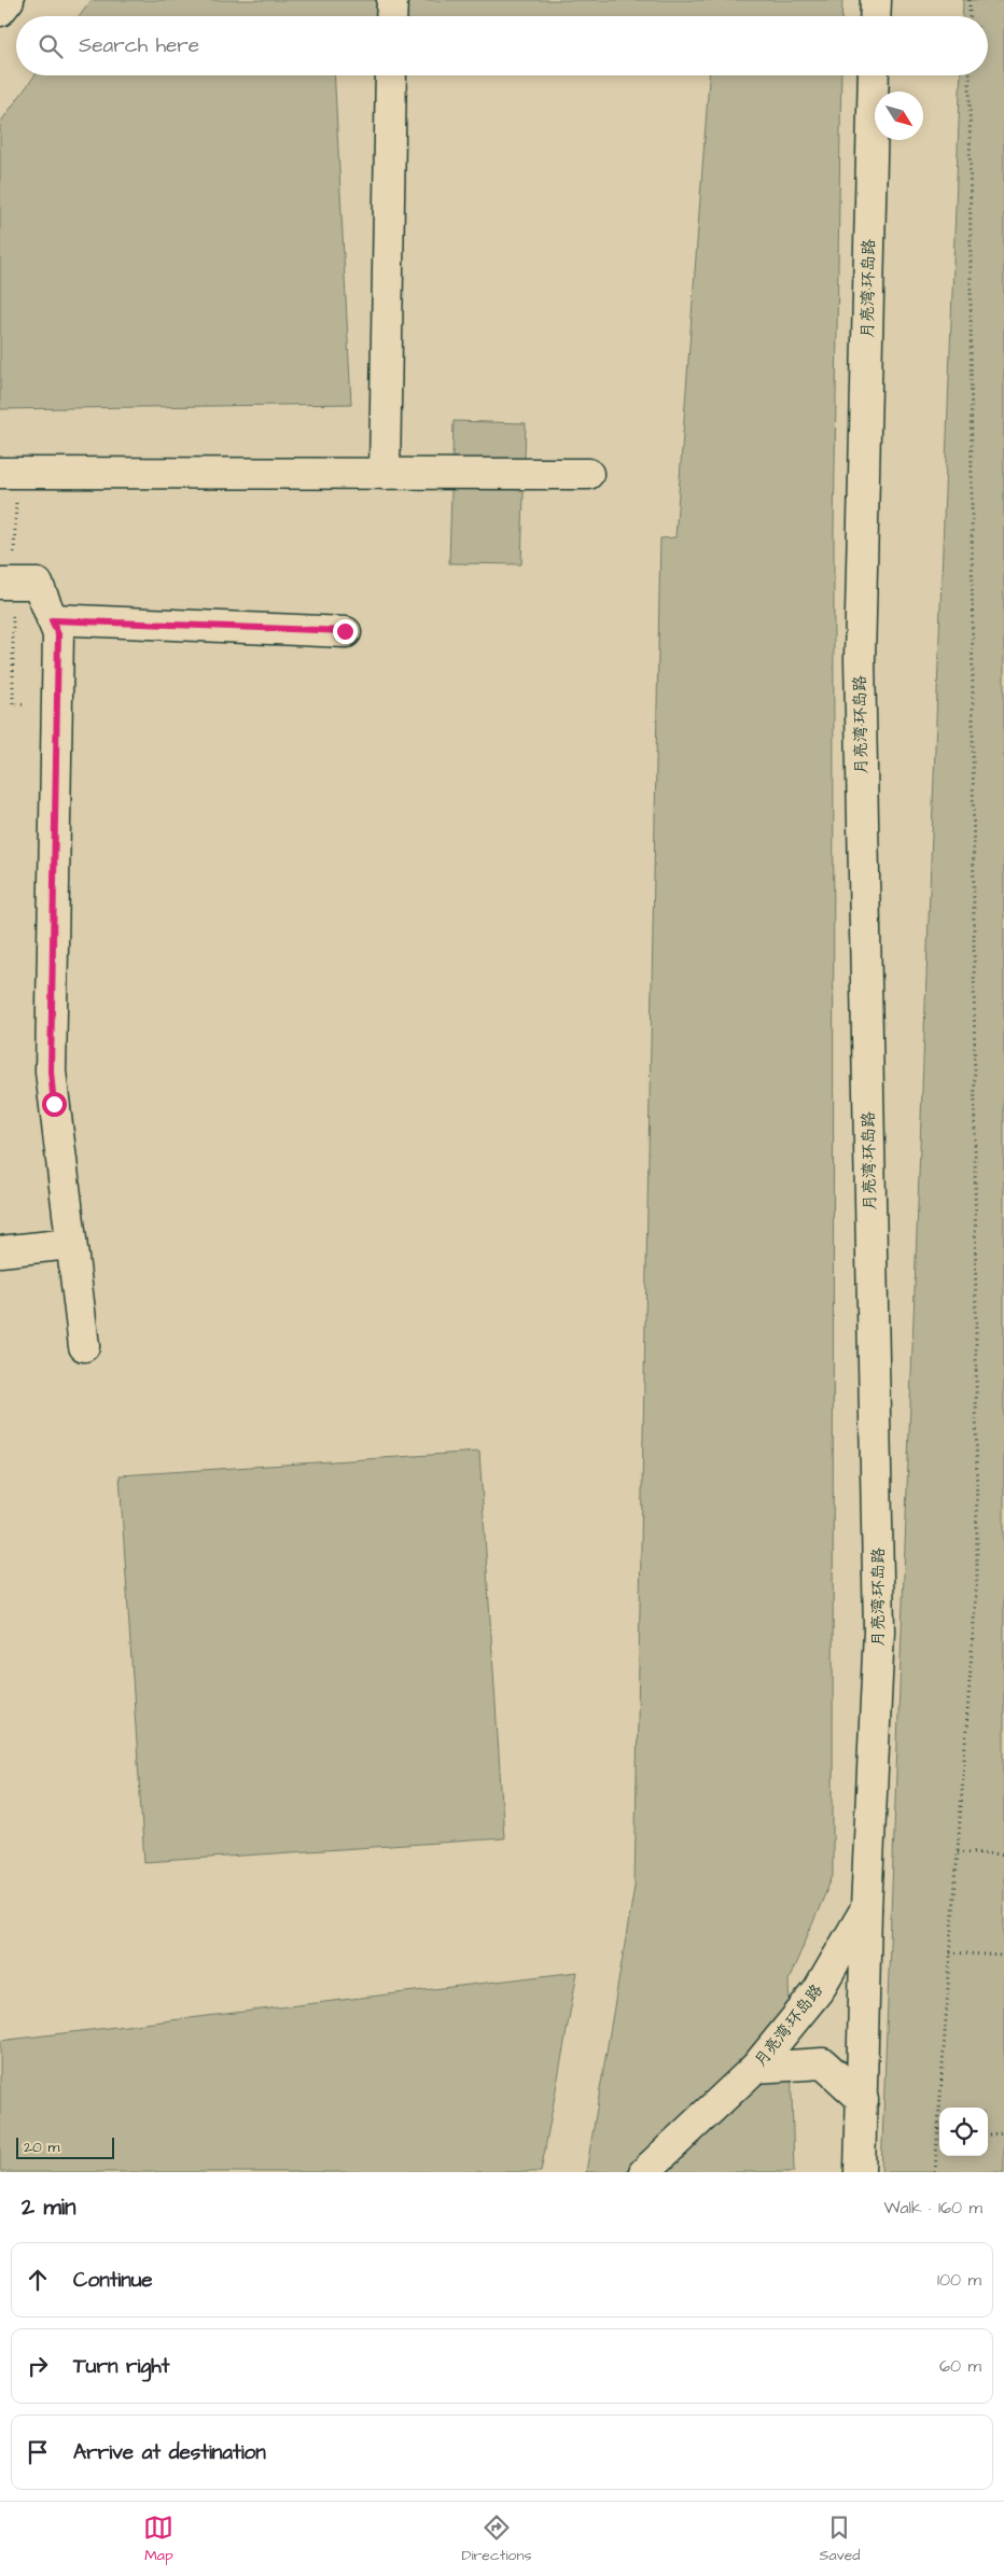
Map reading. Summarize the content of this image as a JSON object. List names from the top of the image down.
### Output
{
  "streets": {
    "street": ["月亮湾·环岛路"]
  },
  "scale_bar": "20 m",
  "north": "bottom right",
  "page": {
    "search": "Search here",
    "scale": "20 m",
    "heading": ["2 min", "Walk · 160 m"],
    "list": [
      ["Continue", "100 m"],
      ["Turn right", "60 m"],
      "Arrive at destination"
    ],
    "nav": ["Map", "Directions", "Saved"]
  }
}
